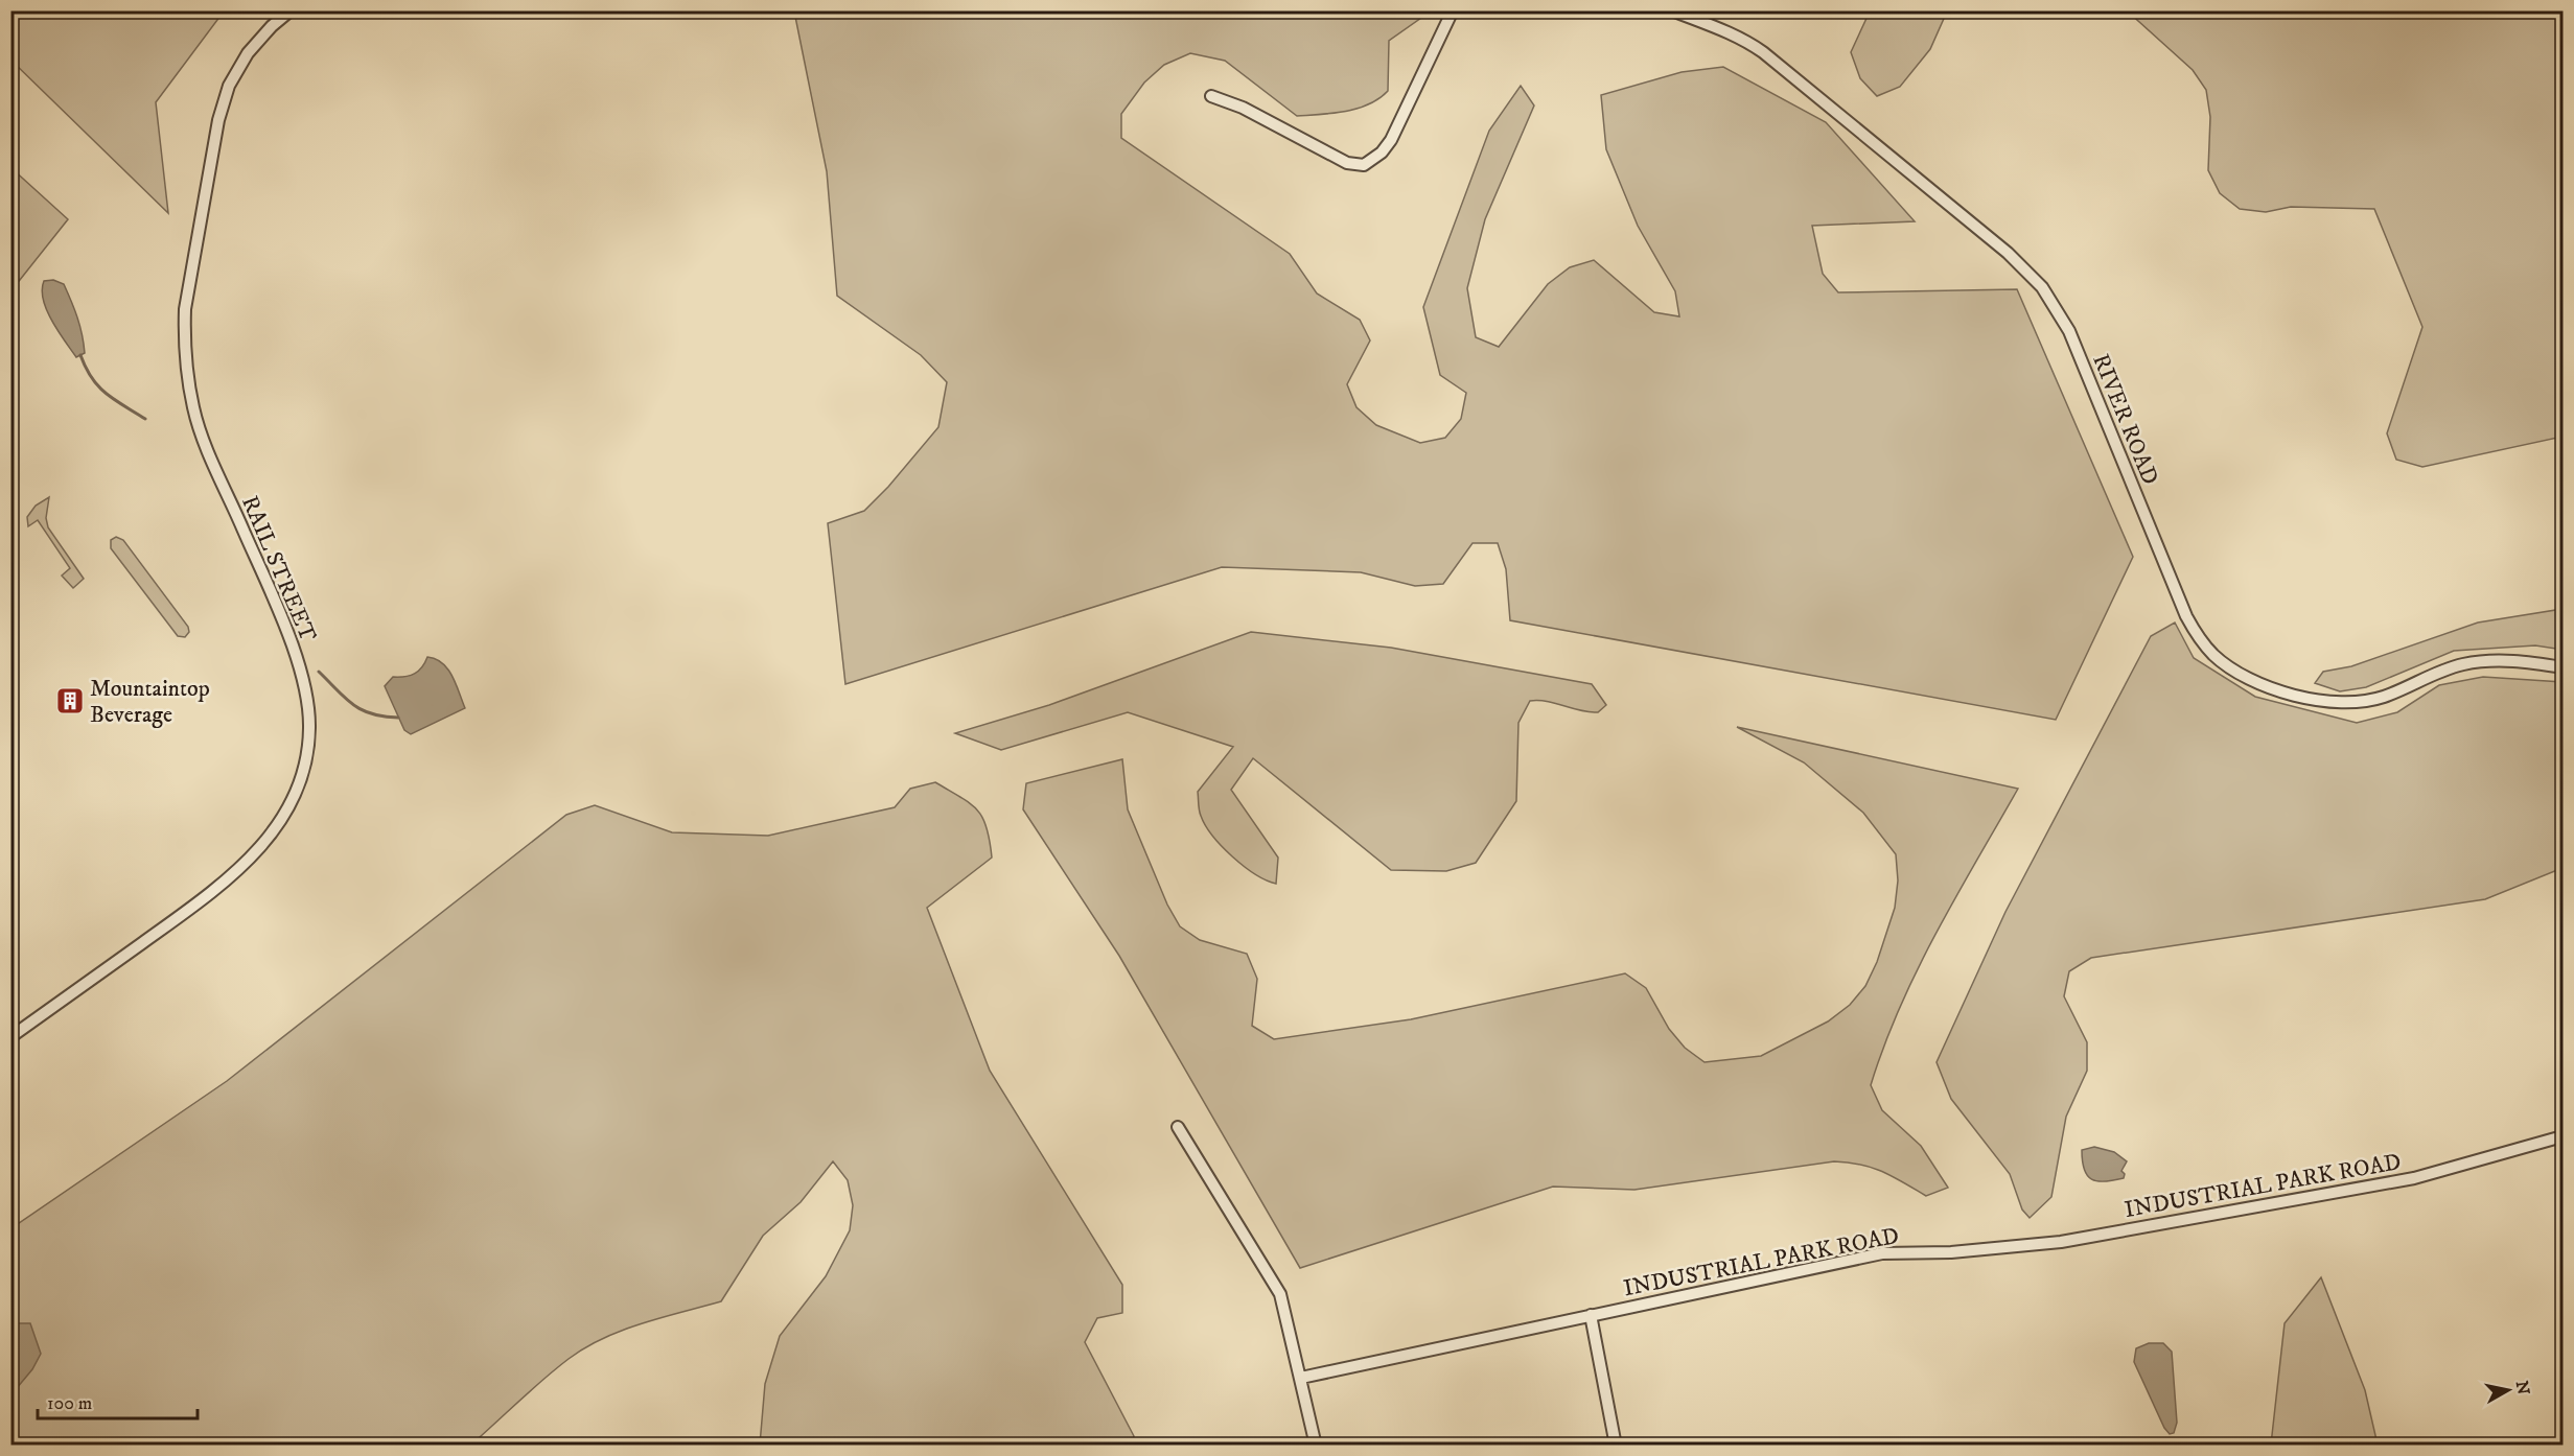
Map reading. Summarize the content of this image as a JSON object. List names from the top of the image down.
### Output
{
  "streets": {
    "street": ["RIVER ROAD", "RAIL STREET", "INDUSTRIAL PARK ROAD"]
  },
  "places": {
    "building": ["Mountaintop Beverage"]
  },
  "scale_bar": "100 m",
  "north": "right"
}
